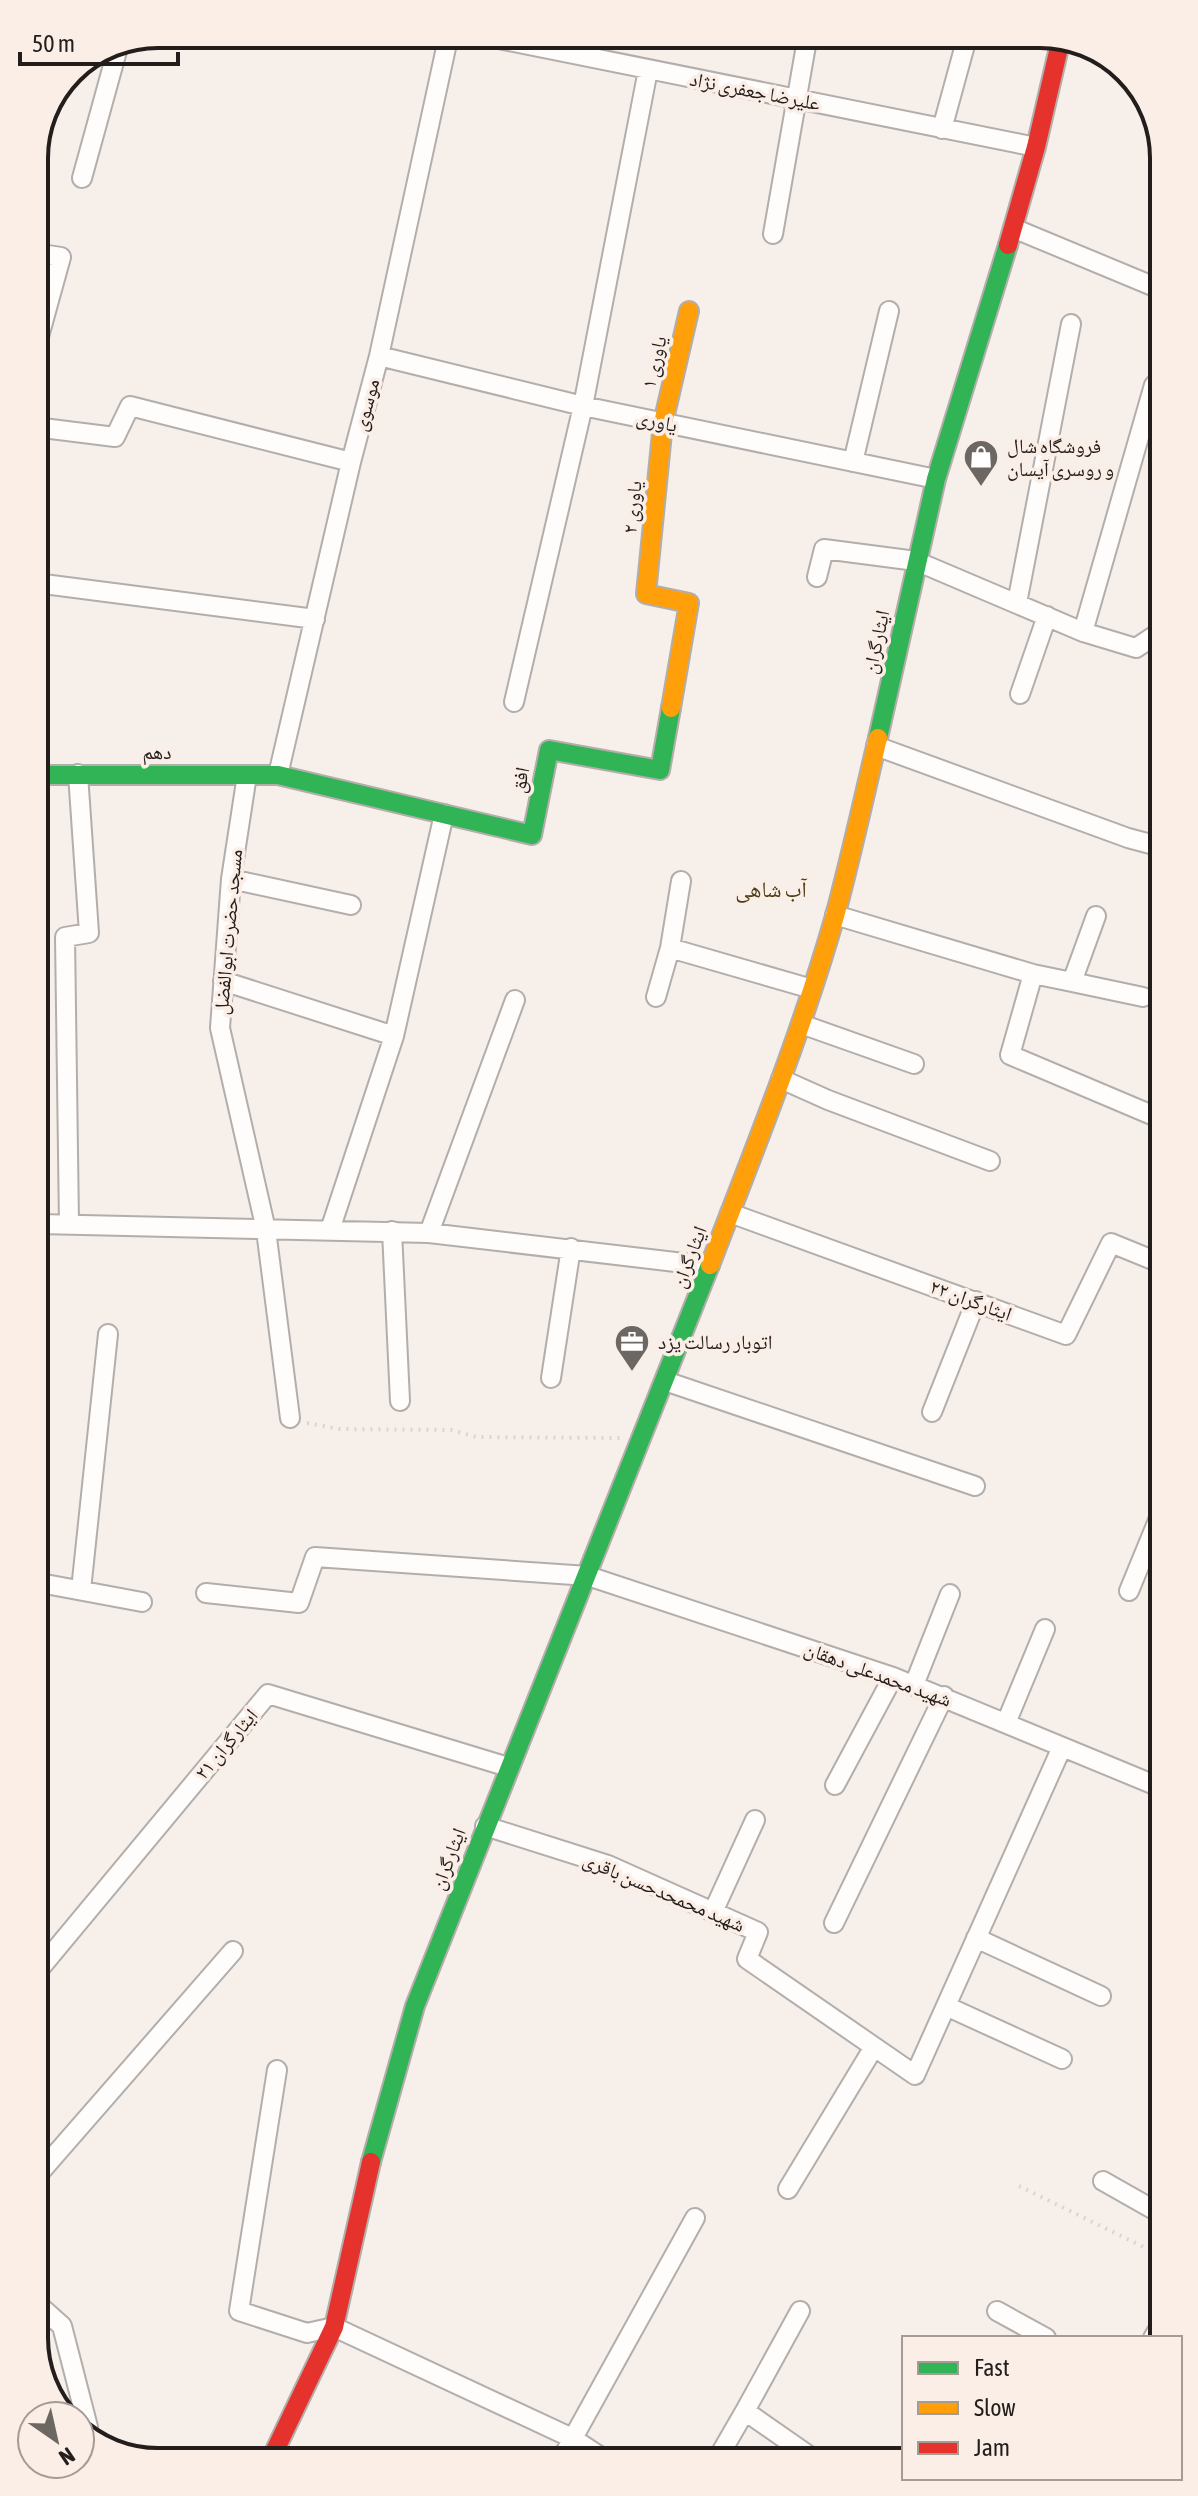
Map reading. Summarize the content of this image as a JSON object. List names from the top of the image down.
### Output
{
  "streets": {
    "main road": [
      "یاوری ۱",
      "یاوری ۲",
      "ایثارگران",
      "دهم",
      "افق"
    ],
    "street": [
      "علیرضا جعفری نژاد",
      "موسوی",
      "یاوری",
      "مسجد حضرت ابوالفضل",
      "ایثارگران ۲۲",
      "شهید محمدعلی دهقان",
      "ایثارگران ۲۱",
      "شهید محمحدحسن باقری"
    ]
  },
  "crossings": [
    ["علیرضا جعفری نژاد", "ایثارگران"],
    ["یاوری ۱", "یاوری"],
    ["یاوری ۱", "یاوری ۲"],
    ["موسوی", "یاوری"],
    ["موسوی", "دهم"],
    ["موسوی", "افق"],
    ["یاوری", "یاوری ۲"],
    ["یاوری", "ایثارگران"],
    ["یاوری ۲", "افق"],
    ["ایثارگران", "ایثارگران ۲۲"],
    ["ایثارگران", "شهید محمدعلی دهقان"],
    ["ایثارگران", "ایثارگران ۲۱"],
    ["ایثارگران", "شهید محمحدحسن باقری"],
    ["دهم", "افق"],
    ["دهم", "مسجد حضرت ابوالفضل"]
  ],
  "districts": ["آب شاهی"],
  "places": {
    "shop": ["فروشگاه شال و روسری آیسان"],
    "office": ["اتوبار رسالت یزد"]
  },
  "legend": ["Fast", "Slow", "Jam"],
  "scale_bar": "50 m",
  "north": "bottom right"
}
